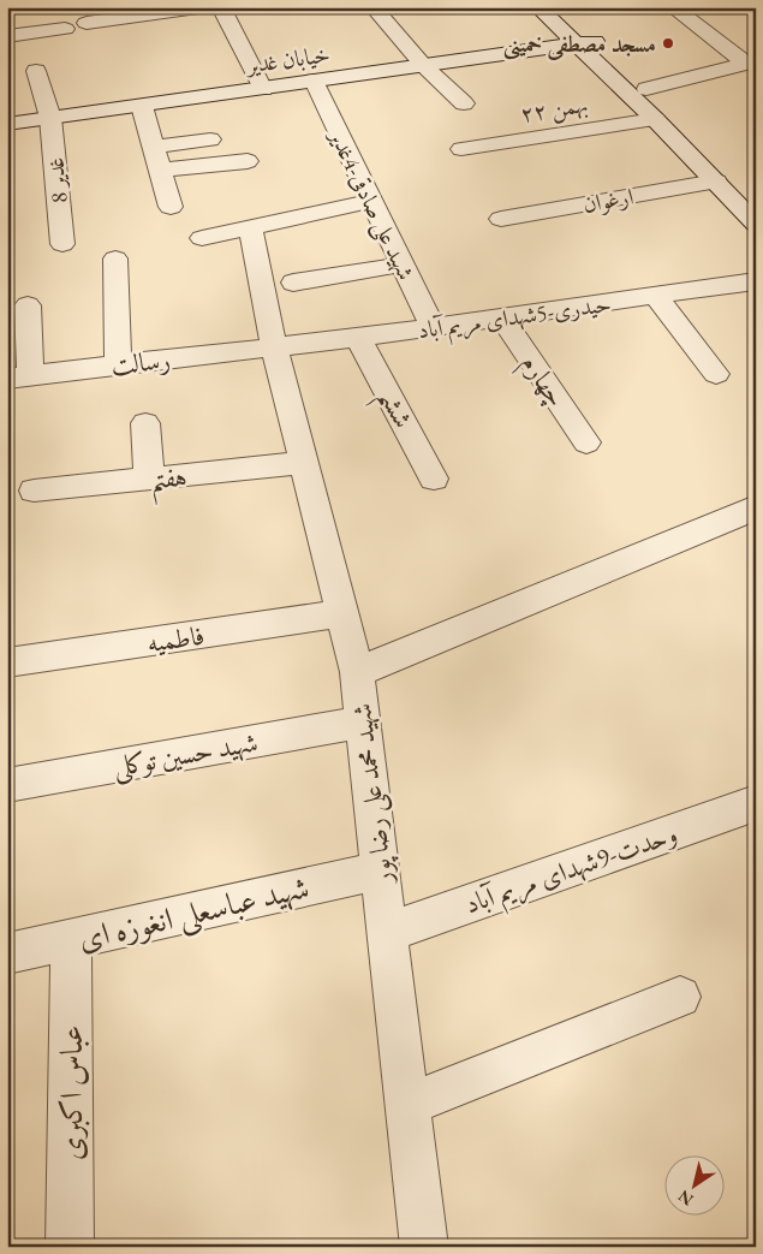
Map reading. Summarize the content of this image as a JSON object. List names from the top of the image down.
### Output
{
  "streets": {
    "street": [
      "خیابان غدیر",
      "۲۲ بهمن",
      "غدیر 8",
      "ارغوان",
      "شهید علی صادقی-4غدیر",
      "حیدری-5شهدای مریم آباد",
      "رسالت",
      "چهارم",
      "ششم",
      "هفتم",
      "فاطمیه",
      "شهید حسین توکلی",
      "شهید محمد علی رضا پور",
      "وحدت-9شهدای مریم آباد",
      "شهید عباسعلی انغوزه ای",
      "عباس اکبری"
    ]
  },
  "crossings": [
    ["خیابان غدیر", "غدیر 8"],
    ["خیابان غدیر", "شهید علی صادقی-4غدیر"],
    ["شهید علی صادقی-4غدیر", "حیدری-5شهدای مریم آباد"],
    ["حیدری-5شهدای مریم آباد", "رسالت"],
    ["حیدری-5شهدای مریم آباد", "چهارم"],
    ["حیدری-5شهدای مریم آباد", "ششم"],
    ["حیدری-5شهدای مریم آباد", "شهید محمد علی رضا پور"],
    ["رسالت", "شهید محمد علی رضا پور"],
    ["هفتم", "شهید محمد علی رضا پور"],
    ["فاطمیه", "شهید محمد علی رضا پور"],
    ["شهید حسین توکلی", "شهید محمد علی رضا پور"],
    ["شهید محمد علی رضا پور", "وحدت-9شهدای مریم آباد"],
    ["شهید محمد علی رضا پور", "شهید عباسعلی انغوزه ای"],
    ["شهید عباسعلی انغوزه ای", "عباس اکبری"]
  ],
  "places": ["مسجد مصطفی خمینی"],
  "north": "bottom left"
}
